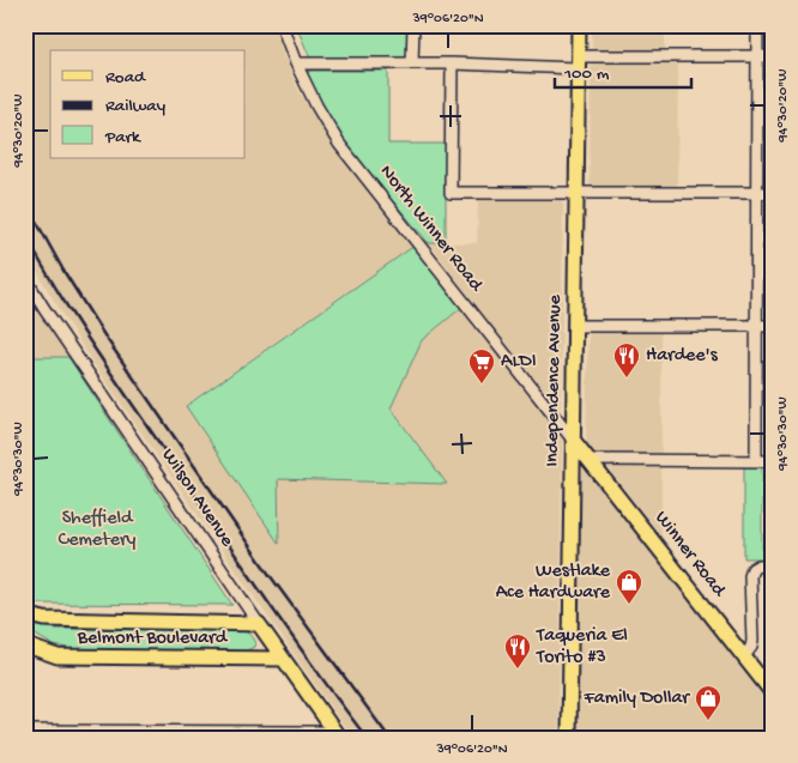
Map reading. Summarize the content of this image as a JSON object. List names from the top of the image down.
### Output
{
  "streets": {
    "main road": [
      "Independence Avenue",
      "Wilson Avenue",
      "Winner Road",
      "Belmont Boulevard"
    ],
    "street": ["North Winner Road"]
  },
  "crossings": [
    ["North Winner Road", "Independence Avenue"],
    ["North Winner Road", "Winner Road"],
    ["Independence Avenue", "Winner Road"],
    ["Wilson Avenue", "Belmont Boulevard"]
  ],
  "parks": ["Sheffield Cemetery"],
  "places": {
    "restaurant": ["Hardee's", "Taqueria El Torito #3"],
    "supermarket": ["ALDI"],
    "shop": ["Westlake Ace Hardware", "Family Dollar"]
  },
  "legend": ["Road", "Railway", "Park"],
  "scale_bar": "100 m",
  "coordinates": ["39°06'20\"N", "94°30'20\"W", "94°30'30\"W"]
}
